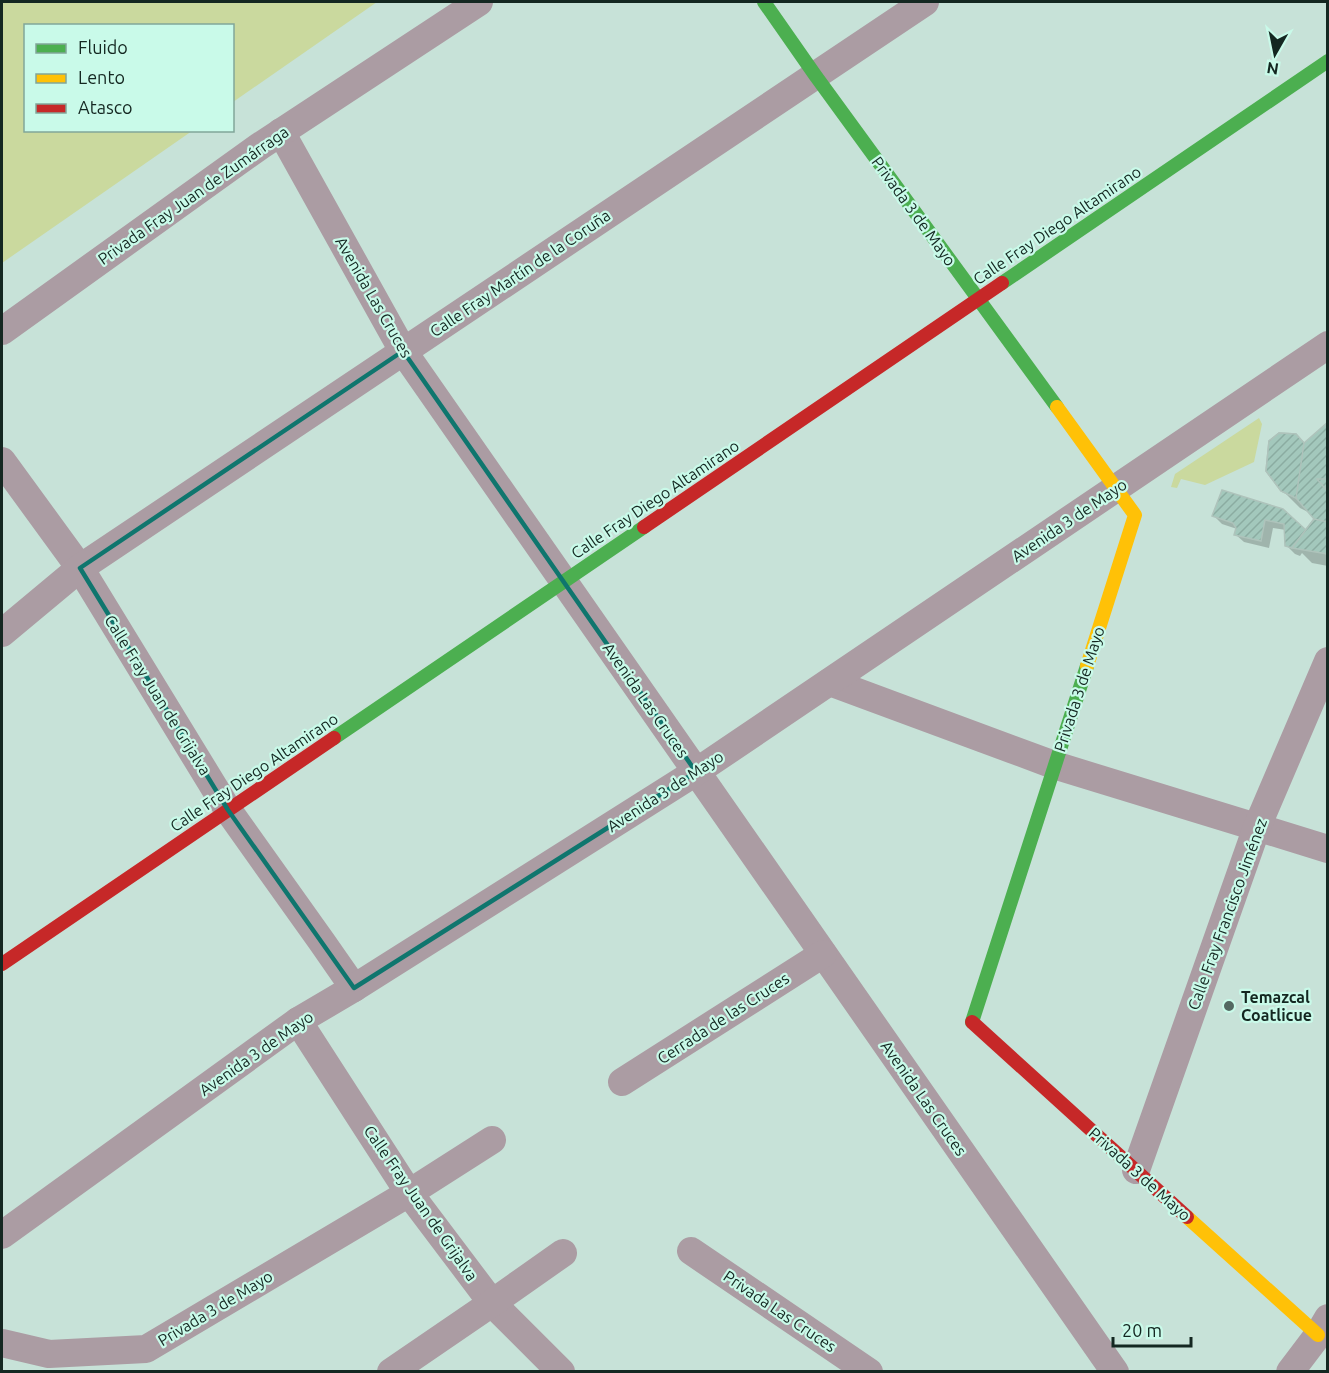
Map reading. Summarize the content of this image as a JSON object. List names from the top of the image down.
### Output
{
  "streets": {
    "street": [
      "Privada Fray Juan de Zumárraga",
      "Privada 3 de Mayo",
      "Calle Fray Diego Altamirano",
      "Calle Fray Martín de la Coruña",
      "Avenida Las Cruces",
      "Avenida 3 de Mayo",
      "Calle Fray Juan de Grijalva",
      "Calle Fray Francisco Jiménez",
      "Cerrada de las Cruces",
      "Privada Las Cruces"
    ]
  },
  "crossings": [
    ["Privada Fray Juan de Zumárraga", "Avenida Las Cruces"],
    ["Privada 3 de Mayo", "Calle Fray Diego Altamirano"],
    ["Privada 3 de Mayo", "Calle Fray Martín de la Coruña"],
    ["Privada 3 de Mayo", "Avenida 3 de Mayo"],
    ["Privada 3 de Mayo", "Calle Fray Juan de Grijalva"],
    ["Privada 3 de Mayo", "Calle Fray Francisco Jiménez"],
    ["Calle Fray Diego Altamirano", "Avenida Las Cruces"],
    ["Calle Fray Diego Altamirano", "Calle Fray Juan de Grijalva"],
    ["Calle Fray Martín de la Coruña", "Avenida Las Cruces"],
    ["Calle Fray Martín de la Coruña", "Calle Fray Juan de Grijalva"],
    ["Avenida Las Cruces", "Avenida 3 de Mayo"],
    ["Avenida Las Cruces", "Cerrada de las Cruces"],
    ["Avenida 3 de Mayo", "Calle Fray Juan de Grijalva"]
  ],
  "places": ["Temazcal Coatlicue"],
  "legend": ["Fluido", "Lento", "Atasco"],
  "scale_bar": "20 m",
  "north": "bottom"
}
